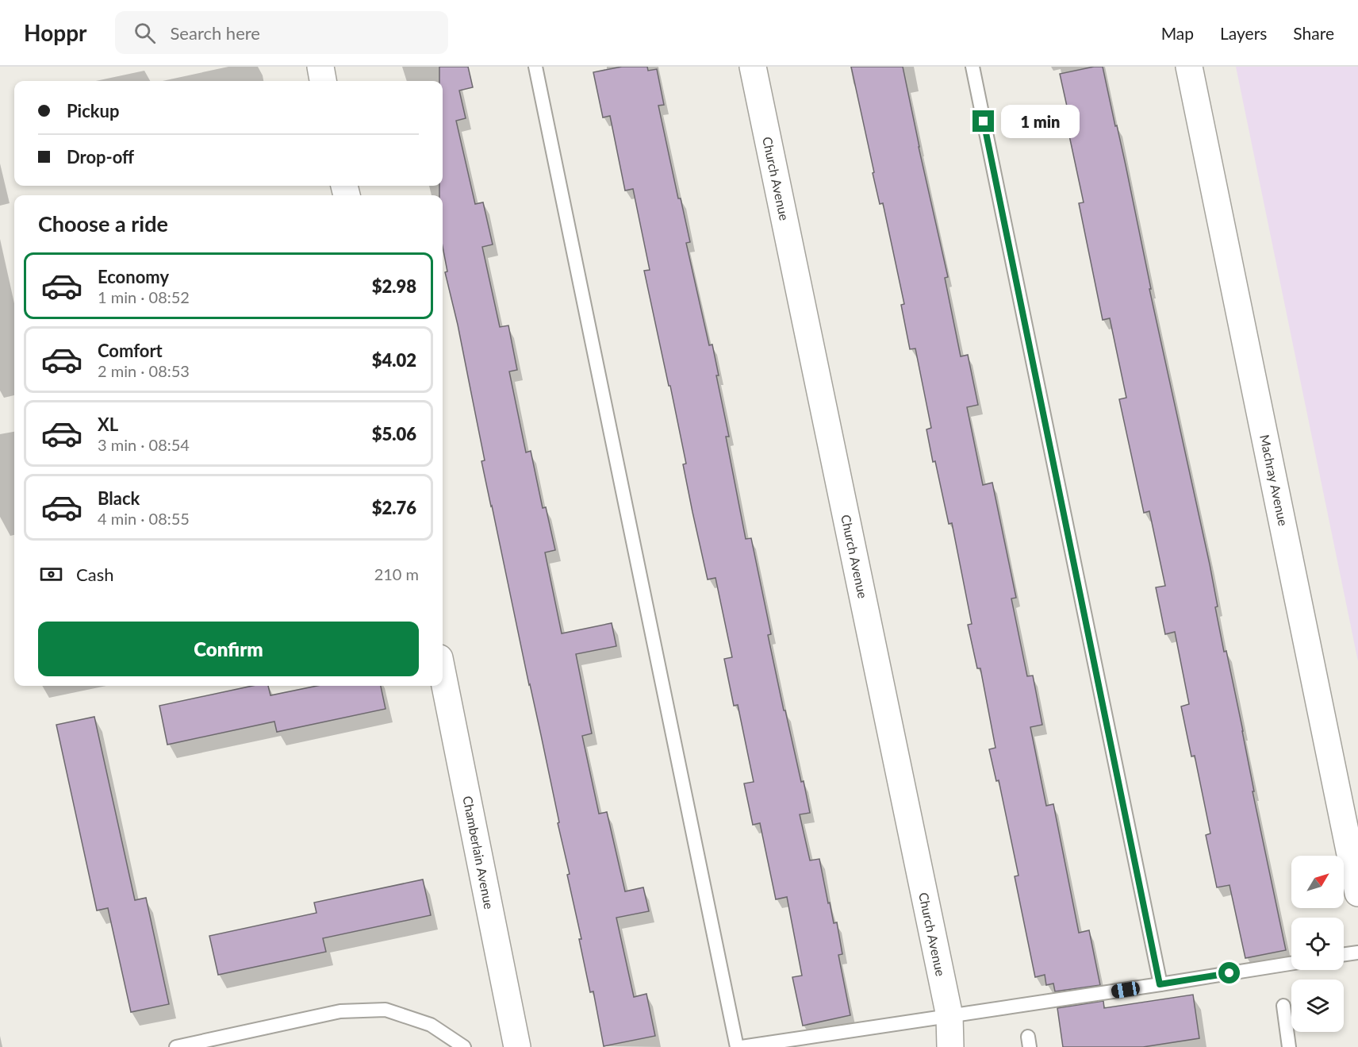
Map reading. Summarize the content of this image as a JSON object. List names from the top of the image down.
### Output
{
  "streets": {
    "street": ["Church Avenue", "Machray Avenue", "Chamberlain Avenue"]
  },
  "north": "top right",
  "page": {
    "header": "Hoppr",
    "search": "Search here",
    "nav": ["Map", "Layers", "Share"],
    "banner": ["Pickup", "Drop-off"],
    "bubble": "1 min",
    "heading": "Choose a ride",
    "list": [
      {
        "name": "Economy",
        "note": "1 min · 08:52",
        "value": "$2.98"
      },
      {
        "name": "Comfort",
        "note": "2 min · 08:53",
        "value": "$4.02"
      },
      {
        "name": "XL",
        "note": "3 min · 08:54",
        "value": "$5.06"
      },
      {
        "name": "Black",
        "note": "4 min · 08:55",
        "value": "$2.76"
      }
    ],
    "pay": ["Cash", "210 m"],
    "buttons": "Confirm"
  }
}
